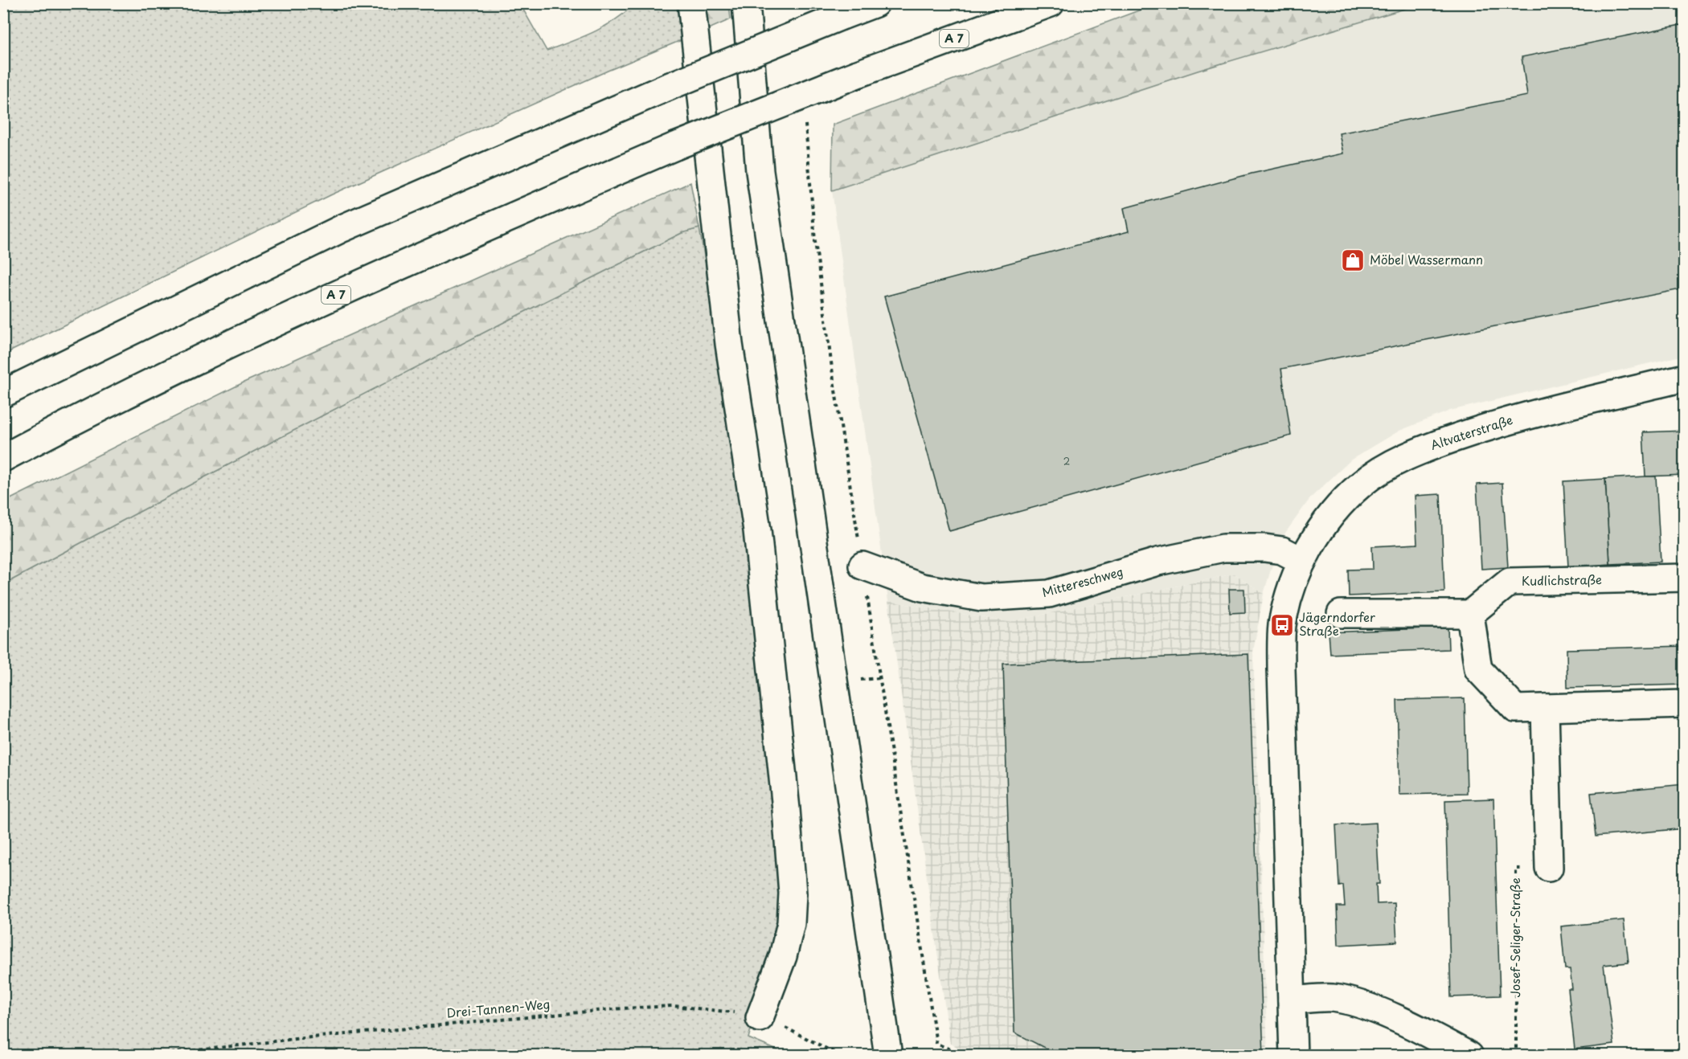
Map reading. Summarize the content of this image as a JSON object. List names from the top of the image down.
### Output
{
  "streets": {
    "main road": [
      "A 7",
      "Altvaterstraße",
      "Kudlichstraße",
      "Mittereschweg"
    ],
    "path": ["Josef-Seliger-Straße", "Drei-Tannen-Weg"]
  },
  "crossings": [
    ["Altvaterstraße", "Mittereschweg"]
  ],
  "places": {
    "shop": ["Möbel Wassermann"],
    "bus stop": ["Jägerndorfer Straße"]
  },
  "house_numbers": ["2"]
}
